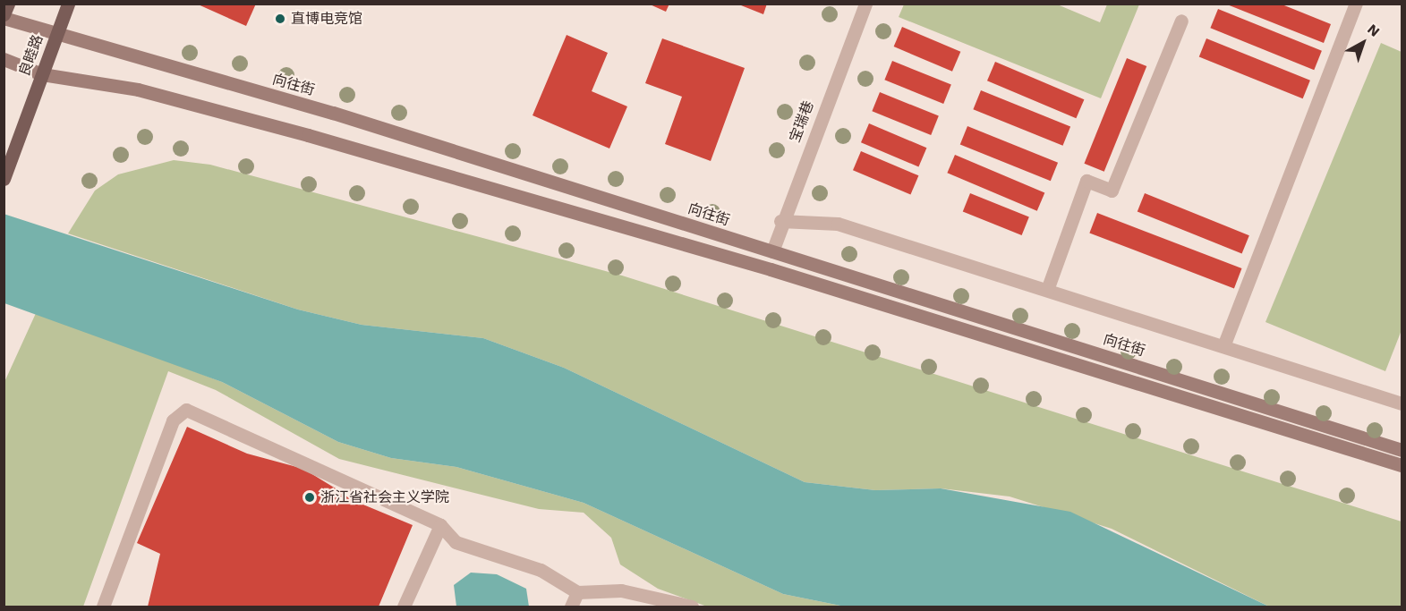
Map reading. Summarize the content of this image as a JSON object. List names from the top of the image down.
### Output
{
  "streets": {
    "main road": ["良睦路"],
    "street": ["向往街", "宝瑞巷"]
  },
  "crossings": [
    ["良睦路", "向往街"],
    ["向往街", "宝瑞巷"]
  ],
  "places": ["直博电竞馆", "浙江省社会主义学院"],
  "north": "top right"
}
